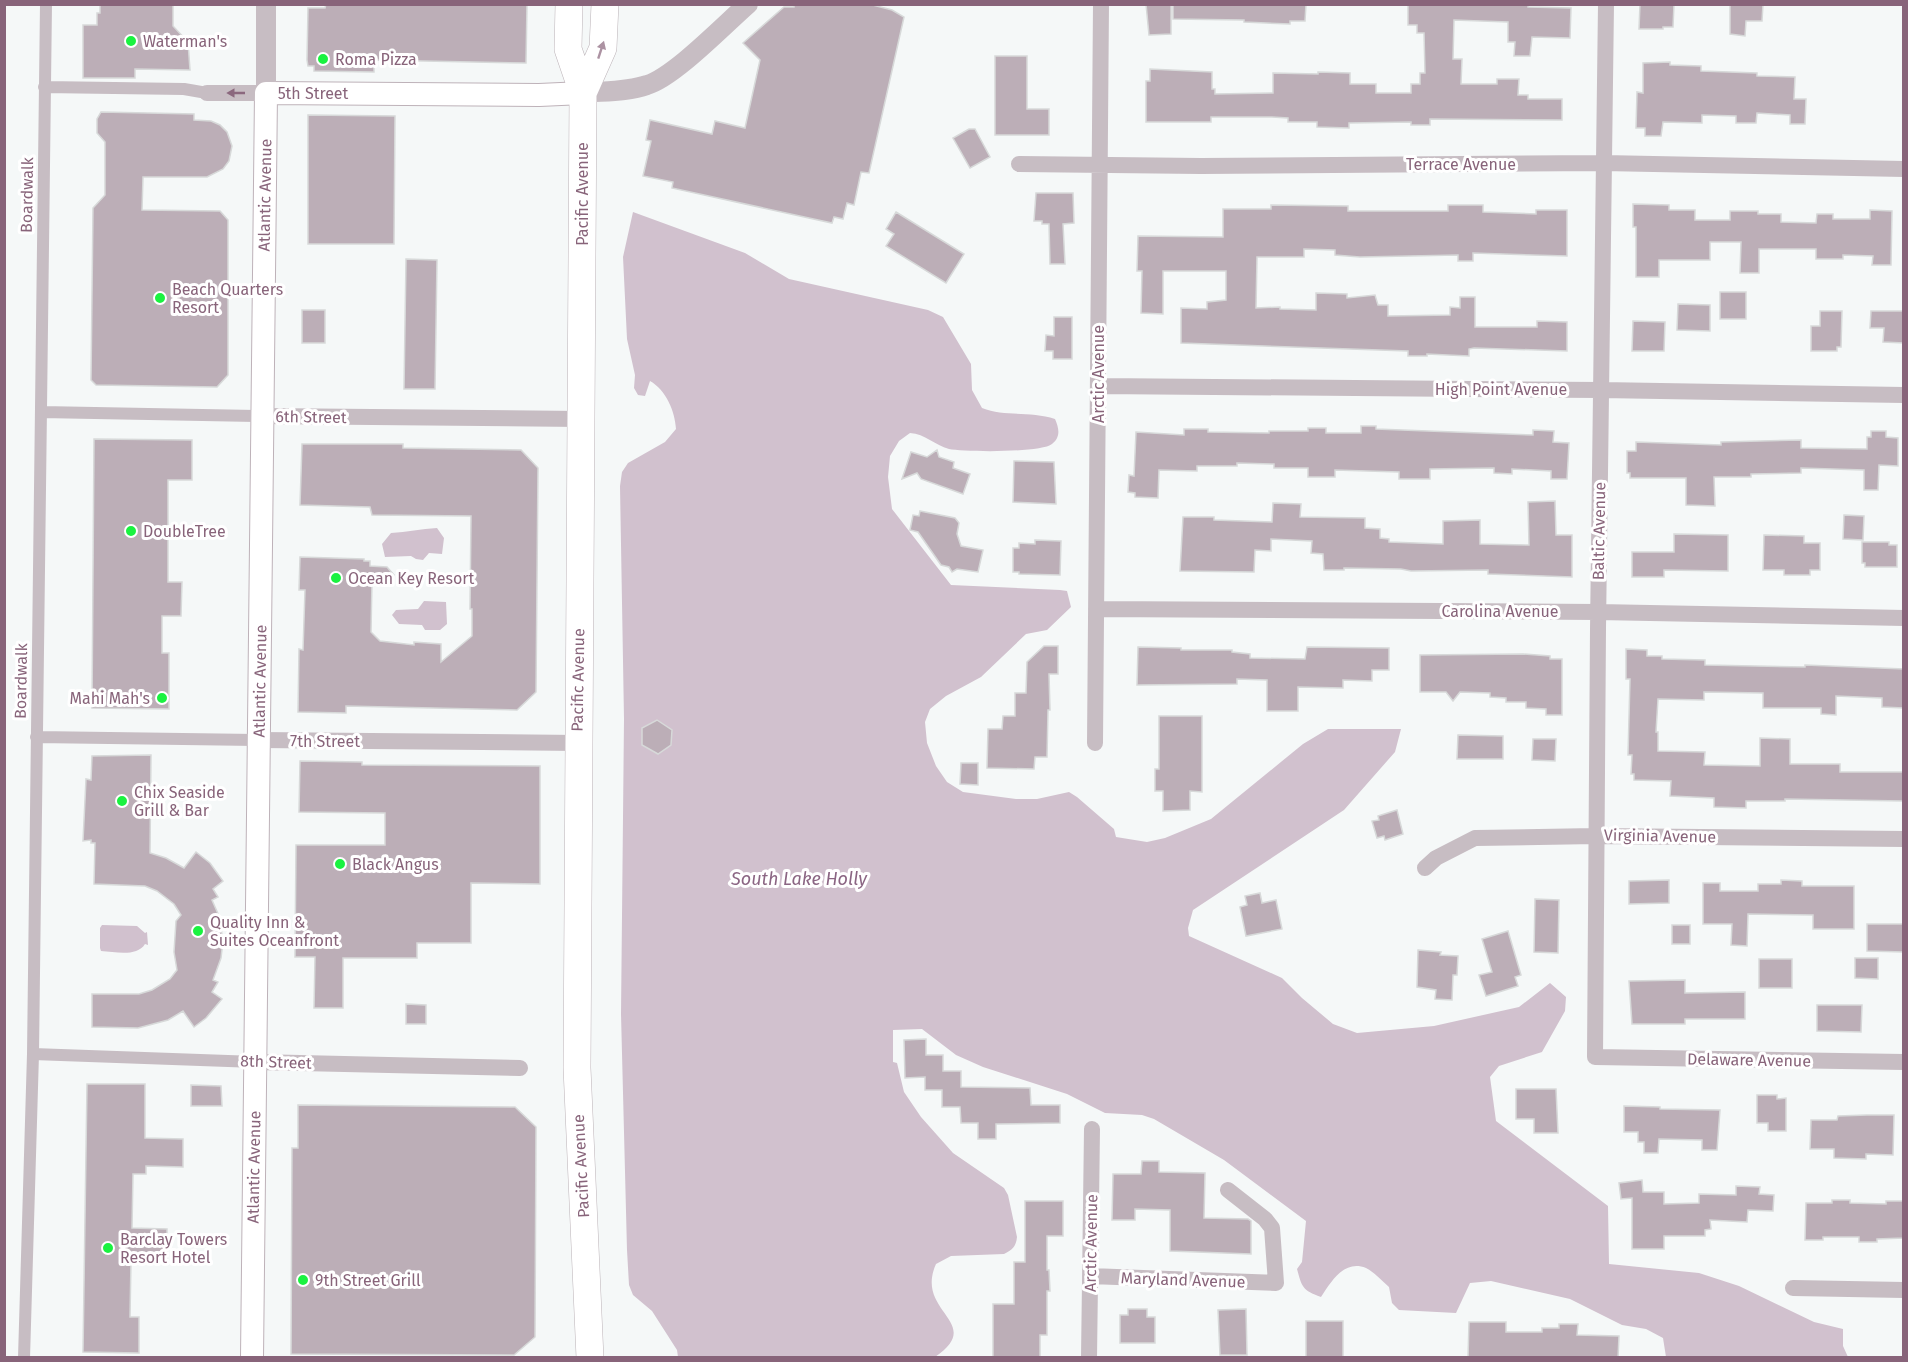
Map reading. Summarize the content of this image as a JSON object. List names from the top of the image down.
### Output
{
  "streets": {
    "highway": ["Pacific Avenue"],
    "main road": ["5th Street", "Atlantic Avenue"],
    "street": [
      "Terrace Avenue",
      "Boardwalk",
      "Arctic Avenue",
      "High Point Avenue",
      "6th Street",
      "Baltic Avenue",
      "Carolina Avenue",
      "7th Street",
      "Virginia Avenue",
      "Delaware Avenue",
      "8th Street",
      "Maryland Avenue"
    ]
  },
  "crossings": [
    ["5th Street", "Pacific Avenue"],
    ["5th Street", "Boardwalk"],
    ["5th Street", "Atlantic Avenue"],
    ["Terrace Avenue", "Arctic Avenue"],
    ["Terrace Avenue", "Baltic Avenue"],
    ["Pacific Avenue", "6th Street"],
    ["Pacific Avenue", "7th Street"],
    ["Boardwalk", "6th Street"],
    ["Boardwalk", "7th Street"],
    ["Boardwalk", "8th Street"],
    ["Atlantic Avenue", "6th Street"],
    ["Atlantic Avenue", "7th Street"],
    ["Atlantic Avenue", "8th Street"],
    ["Arctic Avenue", "High Point Avenue"],
    ["Arctic Avenue", "Carolina Avenue"],
    ["Arctic Avenue", "Maryland Avenue"],
    ["High Point Avenue", "Baltic Avenue"],
    ["Baltic Avenue", "Carolina Avenue"],
    ["Baltic Avenue", "Virginia Avenue"],
    ["Baltic Avenue", "Delaware Avenue"]
  ],
  "water": ["South Lake Holly"],
  "places": [
    "Waterman's",
    "Roma Pizza",
    "Beach Quarters Resort",
    "DoubleTree",
    "Ocean Key Resort",
    "Mahi Mah's",
    "Chix Seaside Grill & Bar",
    "Black Angus",
    "Quality Inn & Suites Oceanfront",
    "Barclay Towers Resort Hotel",
    "9th Street Grill"
  ]
}
